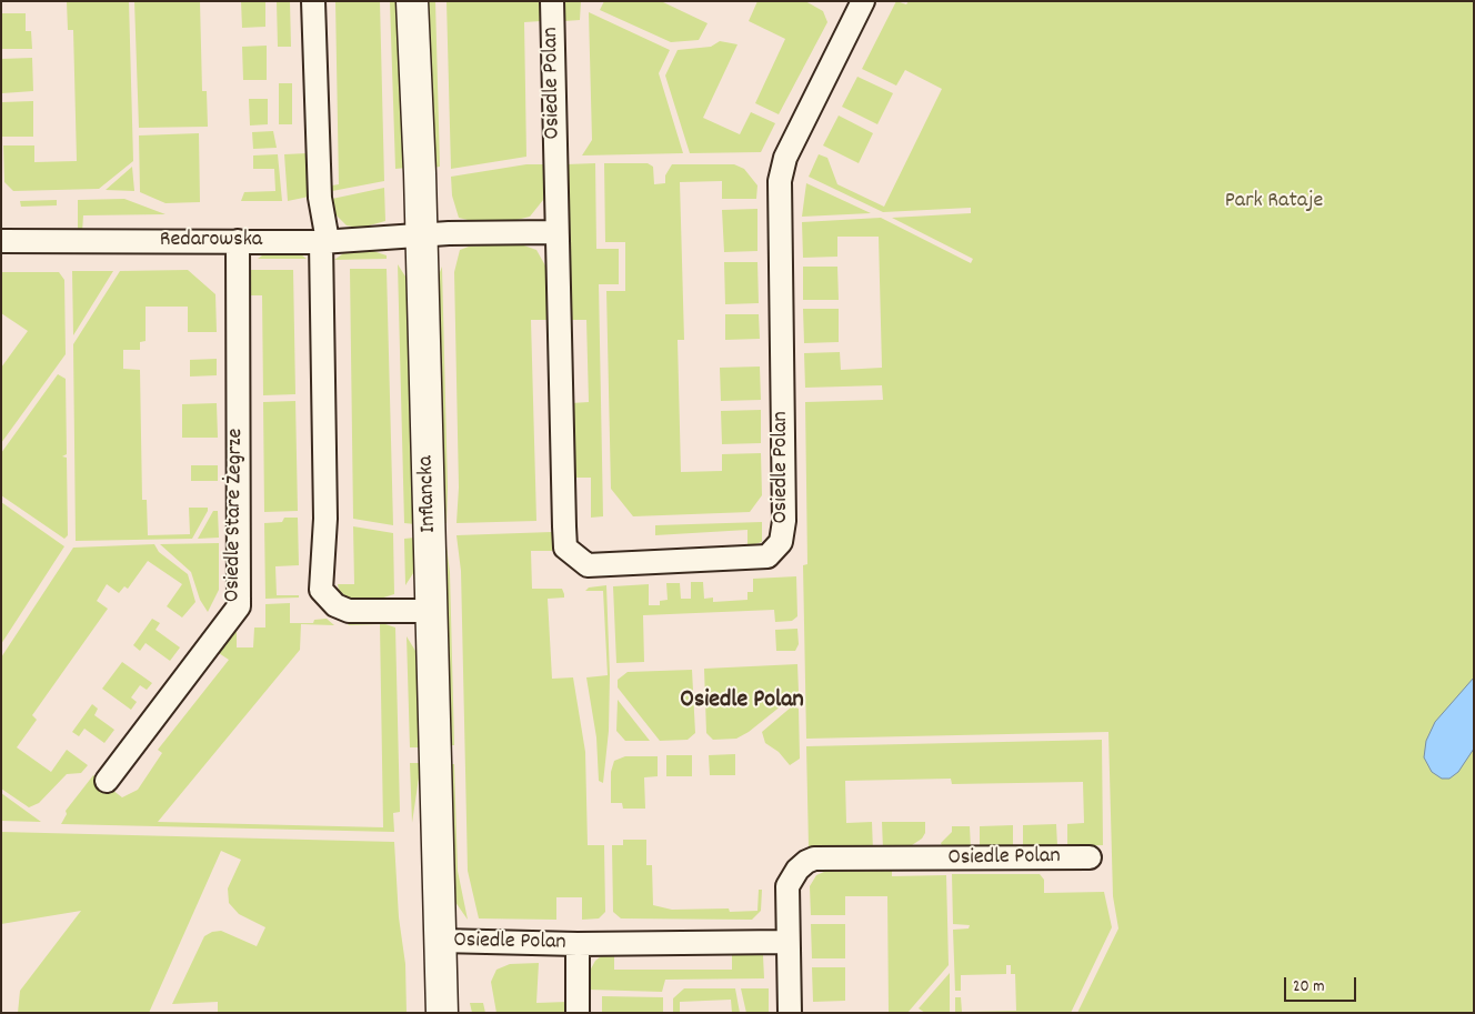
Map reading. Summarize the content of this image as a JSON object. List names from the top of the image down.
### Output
{
  "streets": {
    "street": [
      "Osiedle Polan",
      "Redarowska",
      "Inflancka",
      "Osiedle Stare Żegrze"
    ]
  },
  "crossings": [
    ["Osiedle Polan", "Inflancka"],
    ["Redarowska", "Inflancka"],
    ["Redarowska", "Osiedle Stare Żegrze"]
  ],
  "districts": ["Osiedle Polan"],
  "parks": ["Park Rataje"],
  "scale_bar": "20 m"
}
